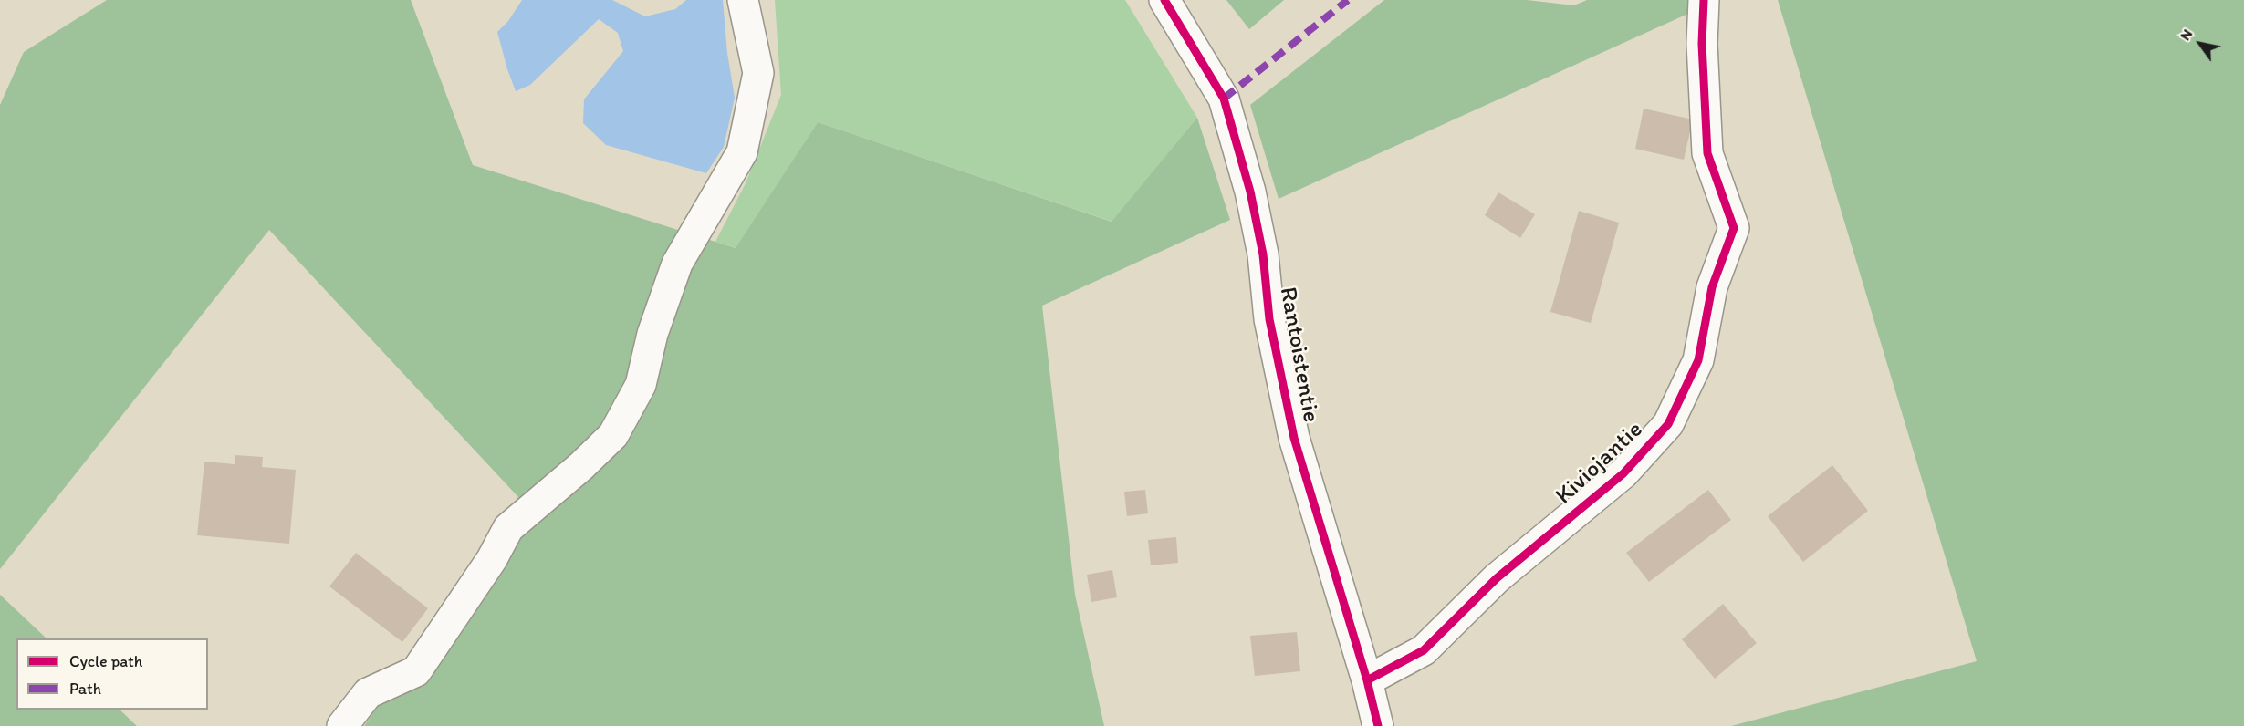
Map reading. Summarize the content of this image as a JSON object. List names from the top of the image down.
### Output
{
  "streets": {
    "street": ["Rantoistentie", "Kiviojantie"]
  },
  "crossings": [
    ["Rantoistentie", "Kiviojantie"]
  ],
  "legend": ["Cycle path", "Path"],
  "north": "top left"
}
